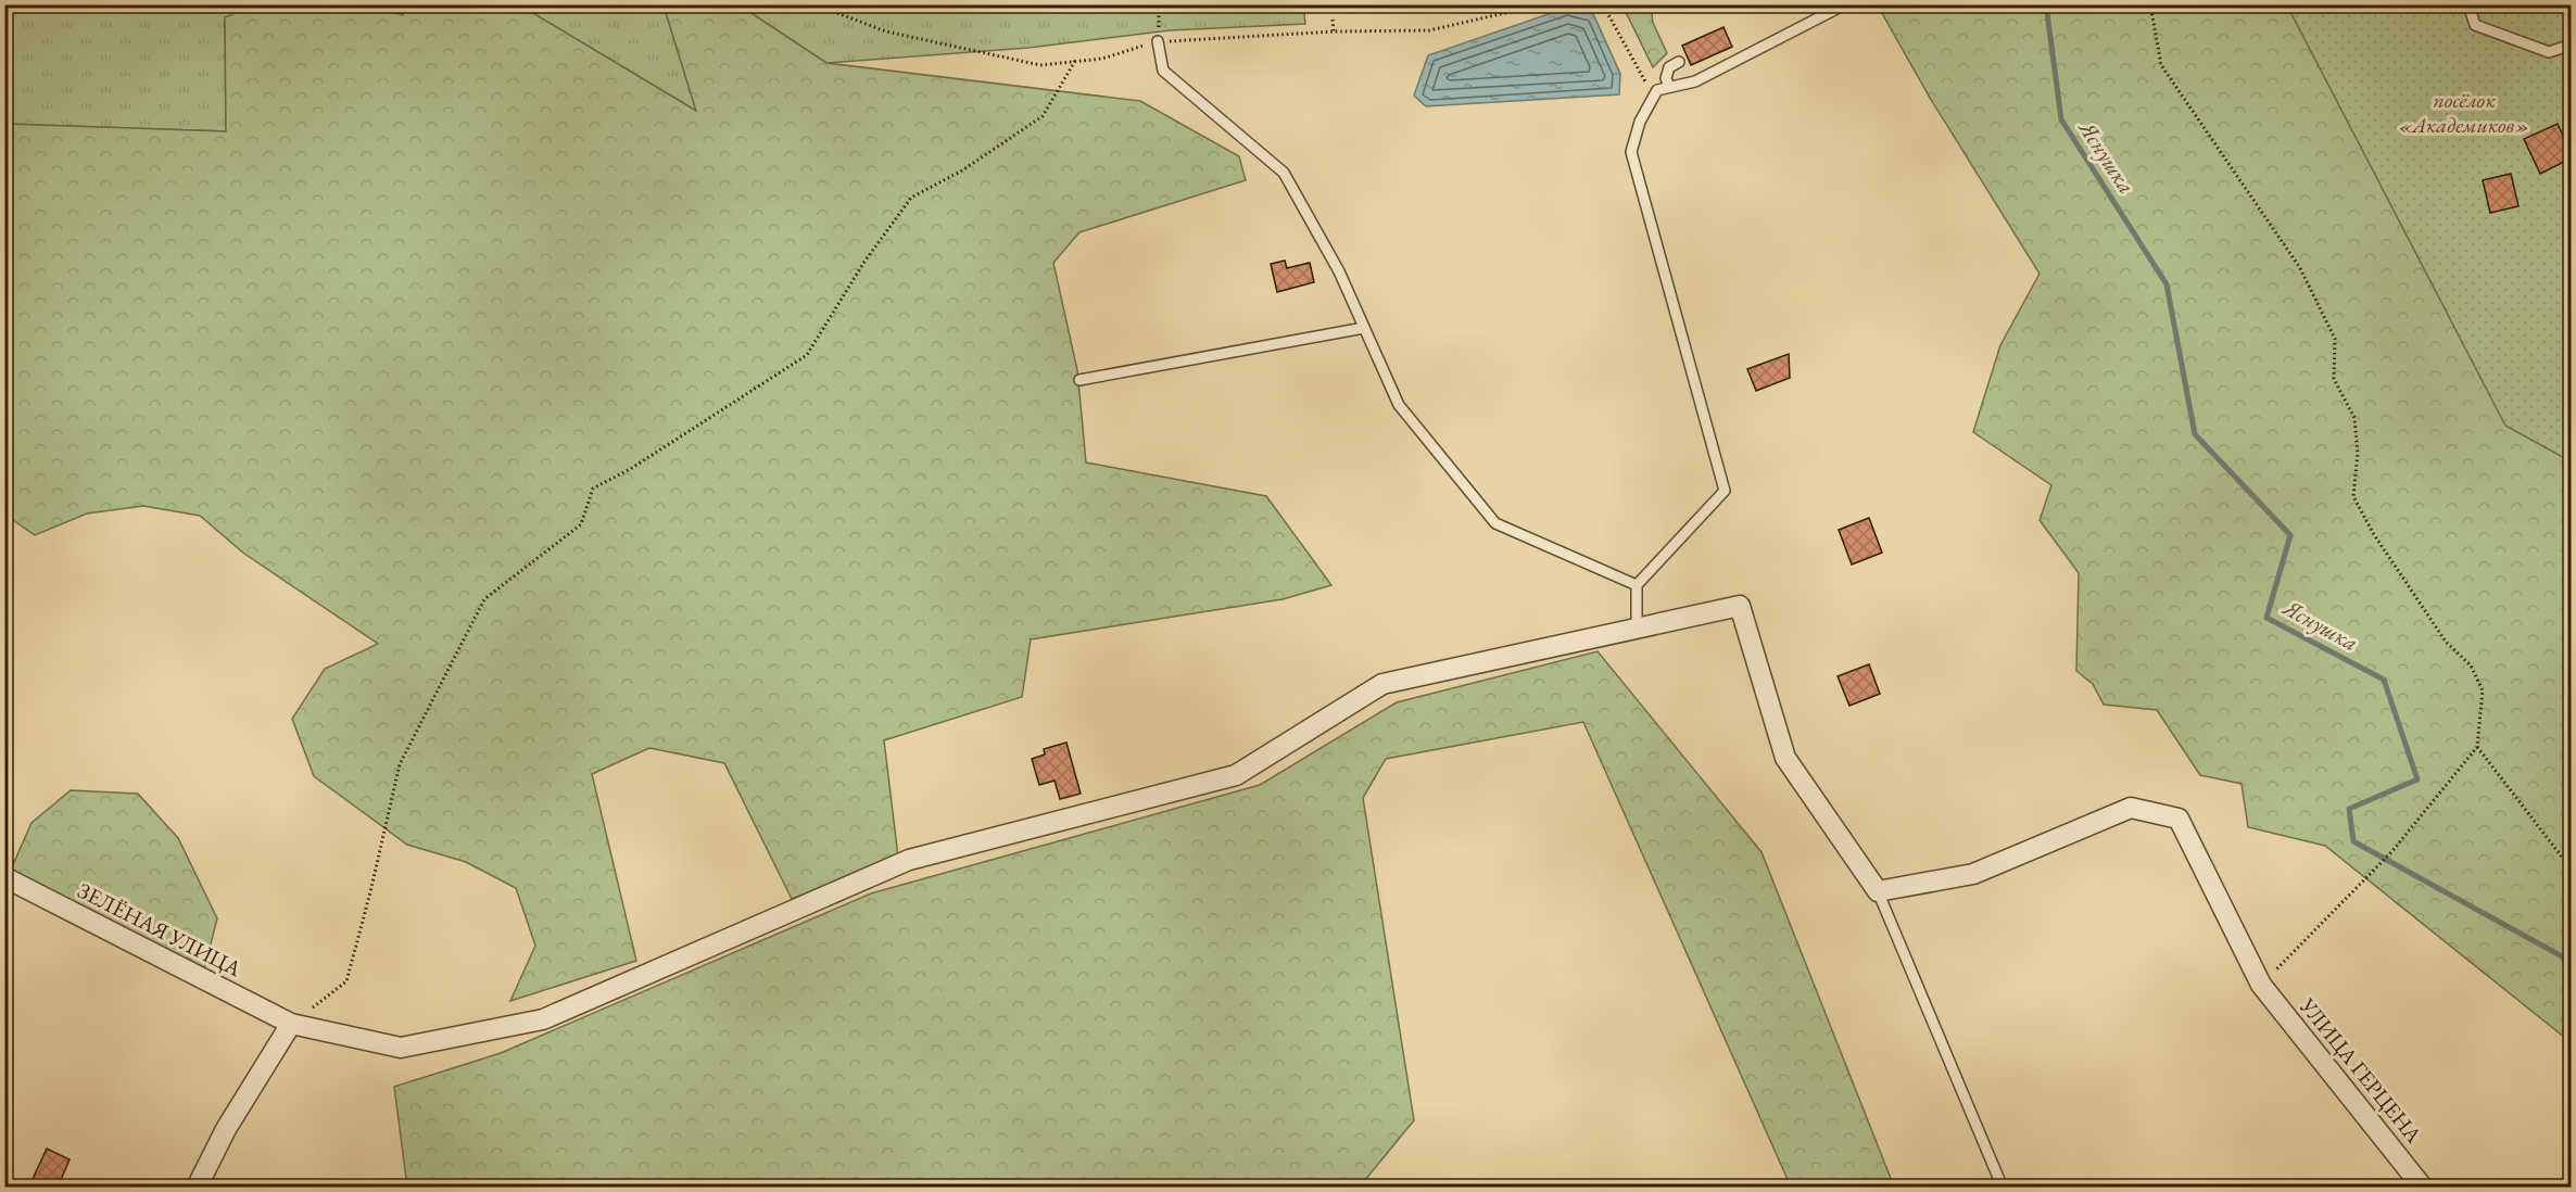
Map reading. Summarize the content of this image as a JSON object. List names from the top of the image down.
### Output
{
  "streets": {
    "street": ["ЗЕЛЁНАЯ УЛИЦА", "УЛИЦА ГЕРЦЕНА"]
  },
  "crossings": [
    ["ЗЕЛЁНАЯ УЛИЦА", "УЛИЦА ГЕРЦЕНА"]
  ],
  "water": ["Яснушка"],
  "parks": ["посёлок «Академиков»"]
}
